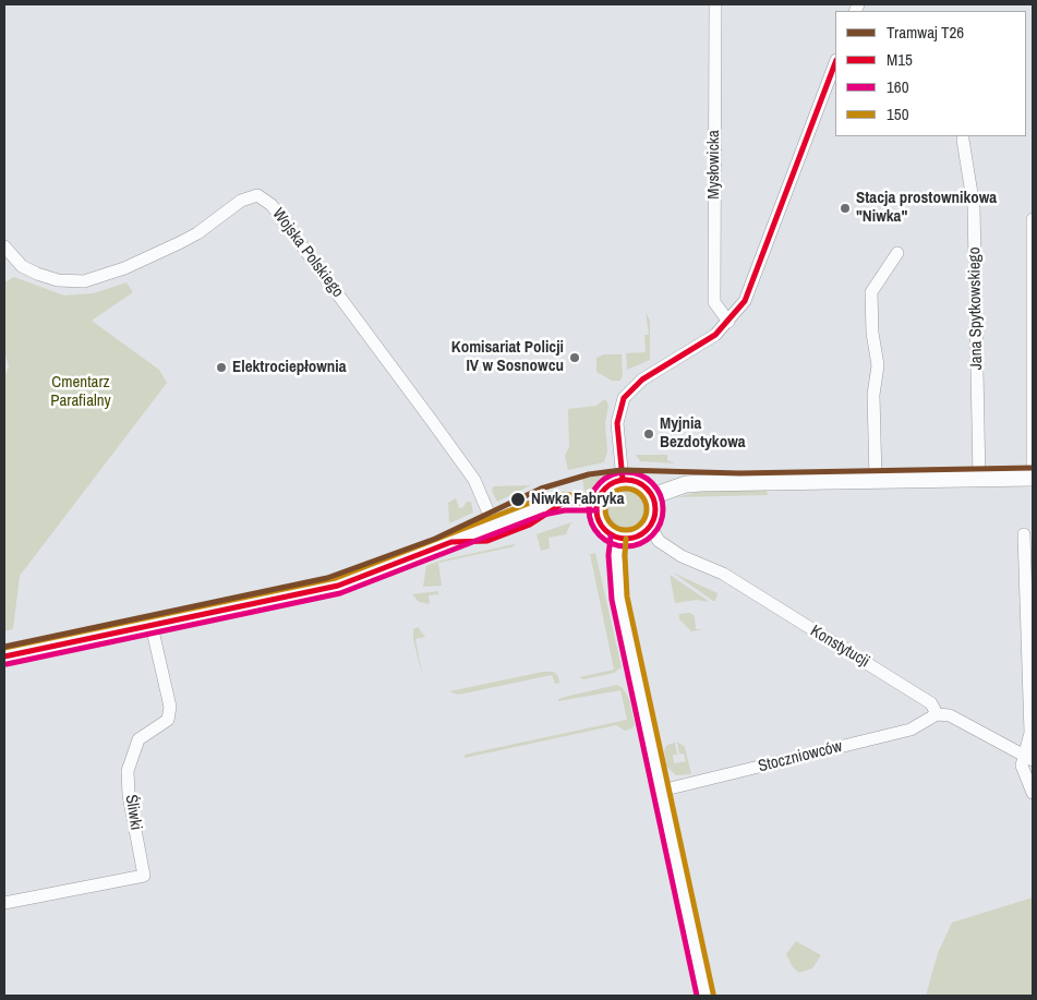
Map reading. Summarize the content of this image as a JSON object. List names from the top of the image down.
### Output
{
  "streets": {
    "street": [
      "Mysłowicka",
      "Wojska Polskiego",
      "Jana Spytkowskiego",
      "Konstytucji",
      "Stoczniowców",
      "Śliwki"
    ]
  },
  "crossings": [
    ["Konstytucji", "Stoczniowców"]
  ],
  "parks": ["Cmentarz Parafialny"],
  "places": [
    "Stacja prostownikowa \"Niwka\"",
    "Komisariat Policji IV w Sosnowcu",
    "Elektrociepłownia",
    "Myjnia Bezdotykowa",
    "Niwka Fabryka"
  ],
  "lines": [
    "transit line M15",
    "tram line T26",
    "transit line 160",
    "transit line 150"
  ],
  "legend": [
    "Tramwaj T26",
    "M15",
    "160",
    "150"
  ]
}
